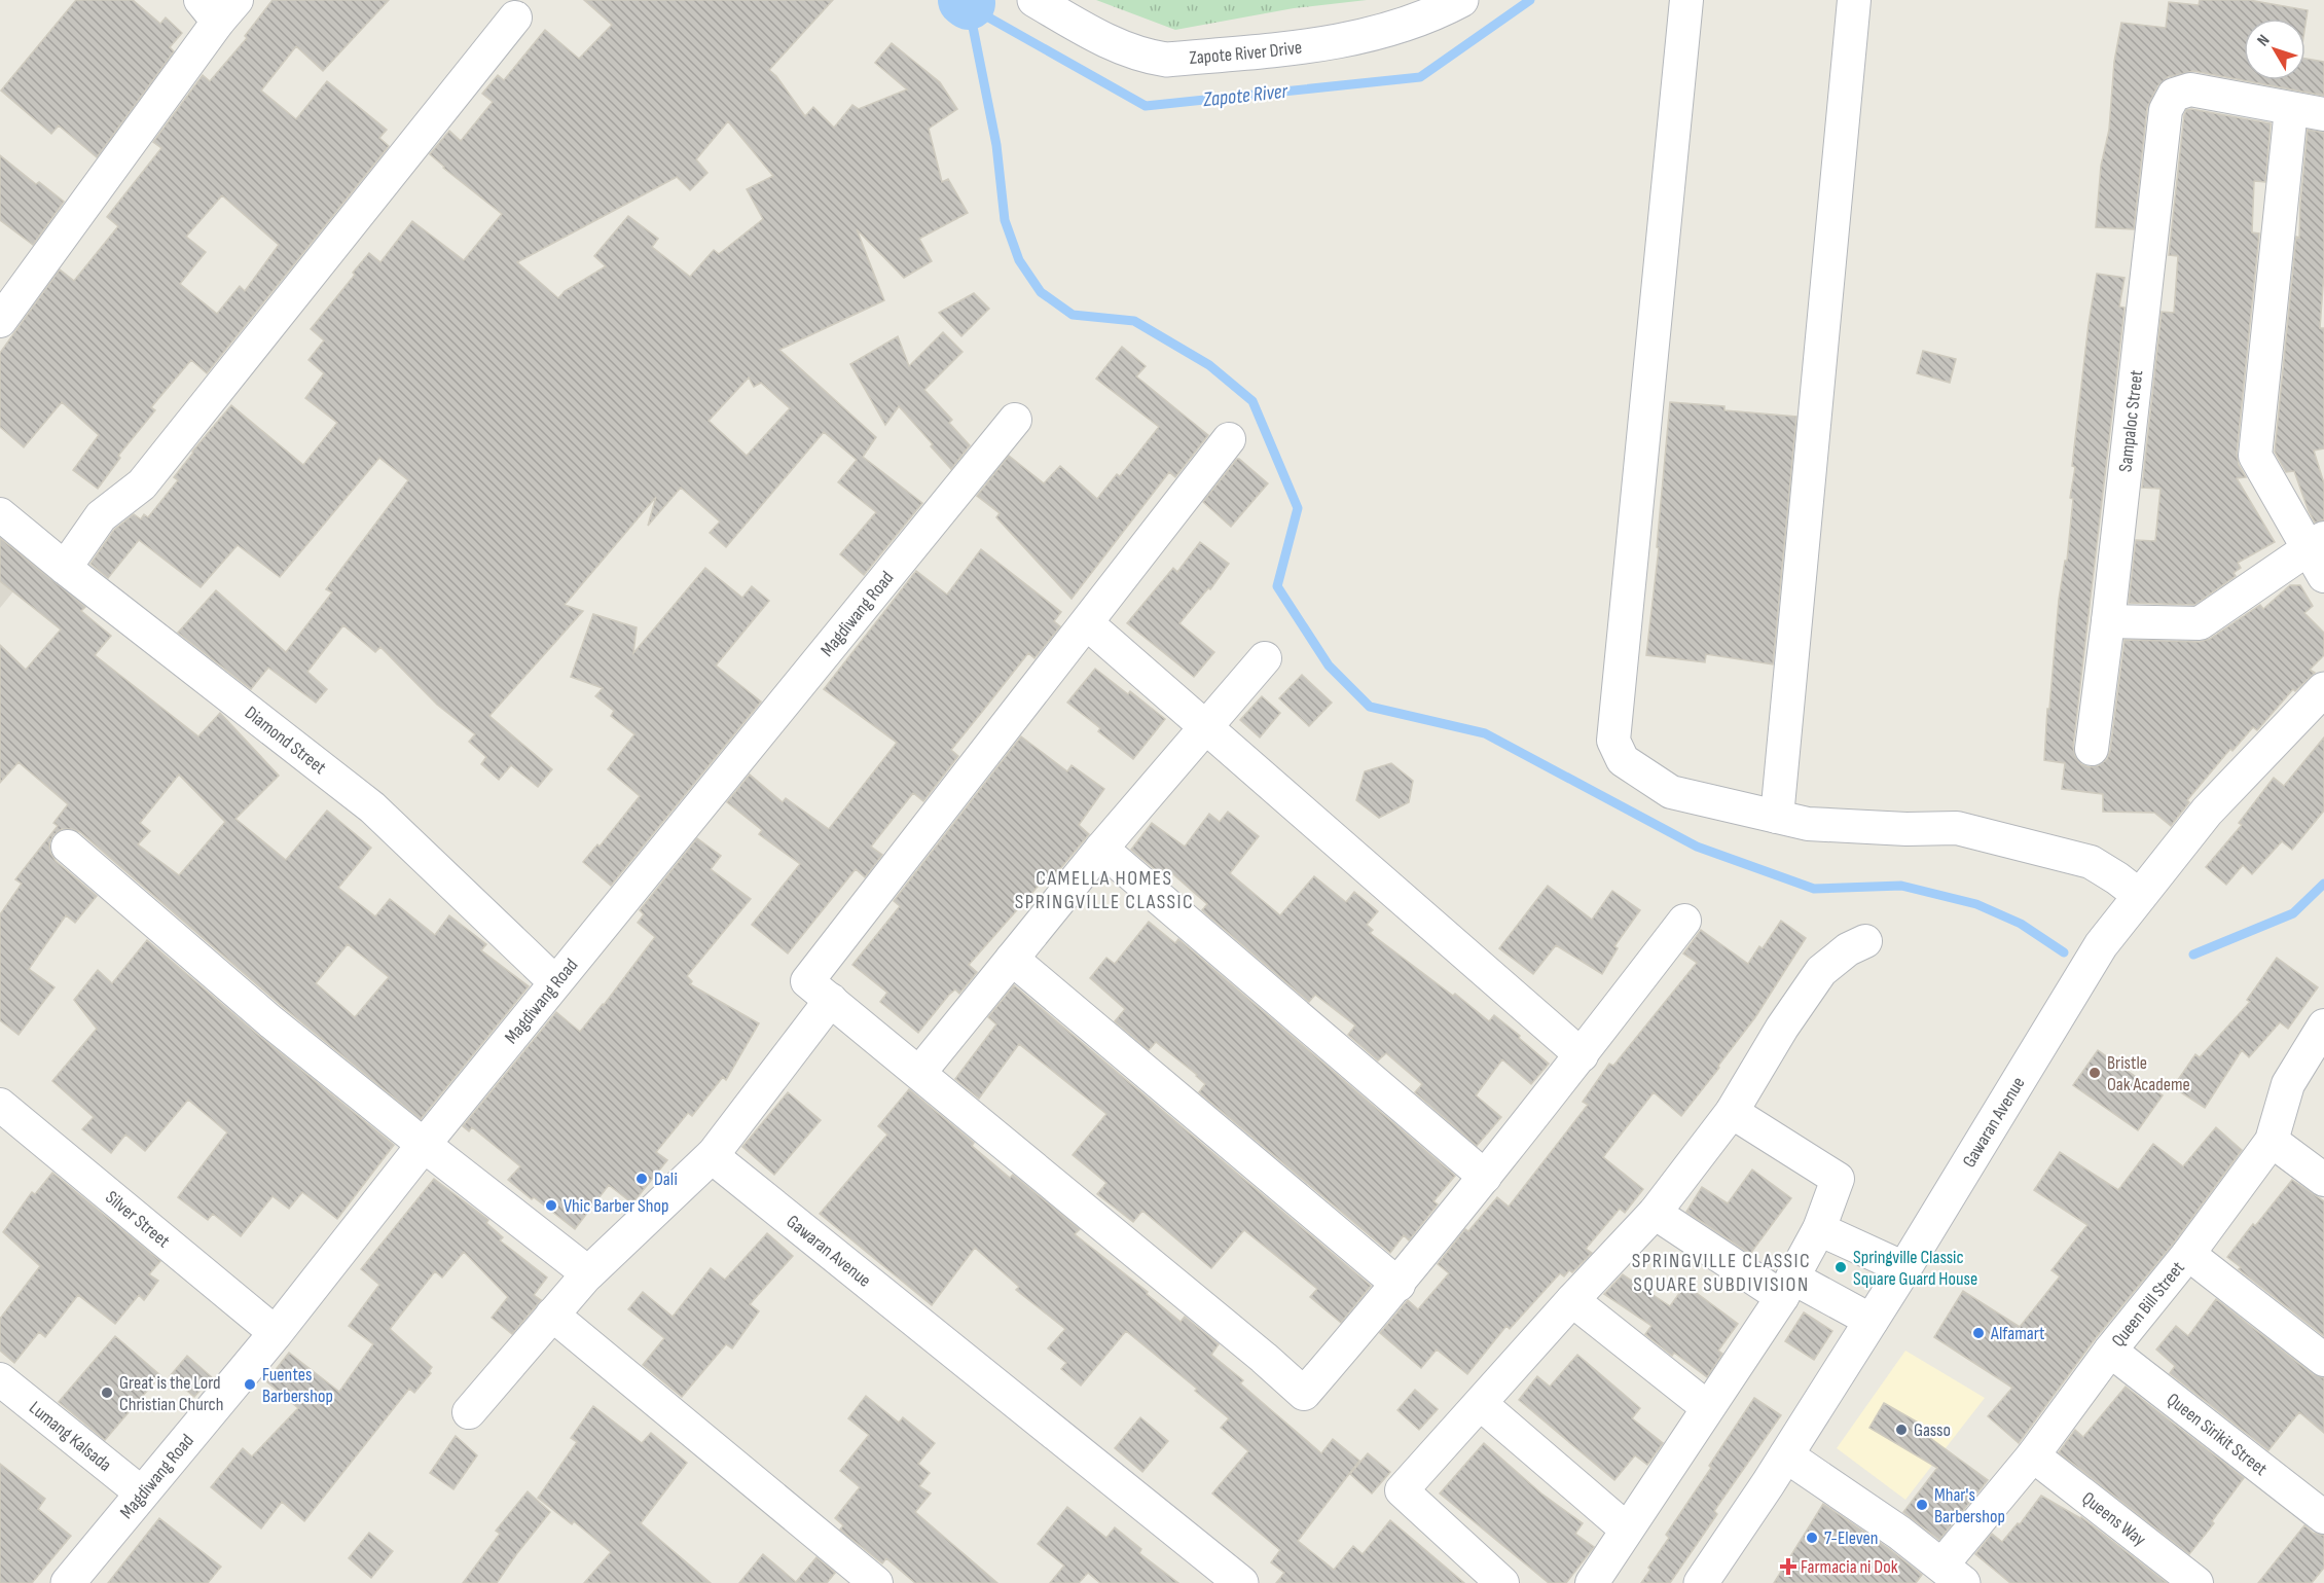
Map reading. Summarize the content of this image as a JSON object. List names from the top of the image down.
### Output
{
  "streets": {
    "street": [
      "Zapote River Drive",
      "Sampaloc Street",
      "Magdiwang Road",
      "Diamond Street",
      "Gawaran Avenue",
      "Silver Street",
      "Queen Bill Street",
      "Queen Sirikit Street",
      "Lumang Kalsada",
      "Queens Way"
    ]
  },
  "crossings": [
    ["Magdiwang Road", "Diamond Street"],
    ["Magdiwang Road", "Silver Street"],
    ["Magdiwang Road", "Lumang Kalsada"],
    ["Queen Bill Street", "Queen Sirikit Street"],
    ["Queen Bill Street", "Queens Way"]
  ],
  "districts": ["CAMELLA HOMES SPRINGVILLE CLASSIC", "SPRINGVILLE CLASSIC SQUARE SUBDIVISION"],
  "water": ["Zapote River"],
  "places": {
    "other": [
      "Bristle Oak Academe",
      "Dali",
      "Vhic Barber Shop",
      "Springville Classic Square Guard House",
      "Alfamart",
      "Fuentes Barbershop",
      "Great is the Lord Christian Church",
      "Gasso",
      "Mhar's Barbershop",
      "7-Eleven"
    ],
    "health": ["Farmacia ni Dok"]
  },
  "north": "top left"
}
